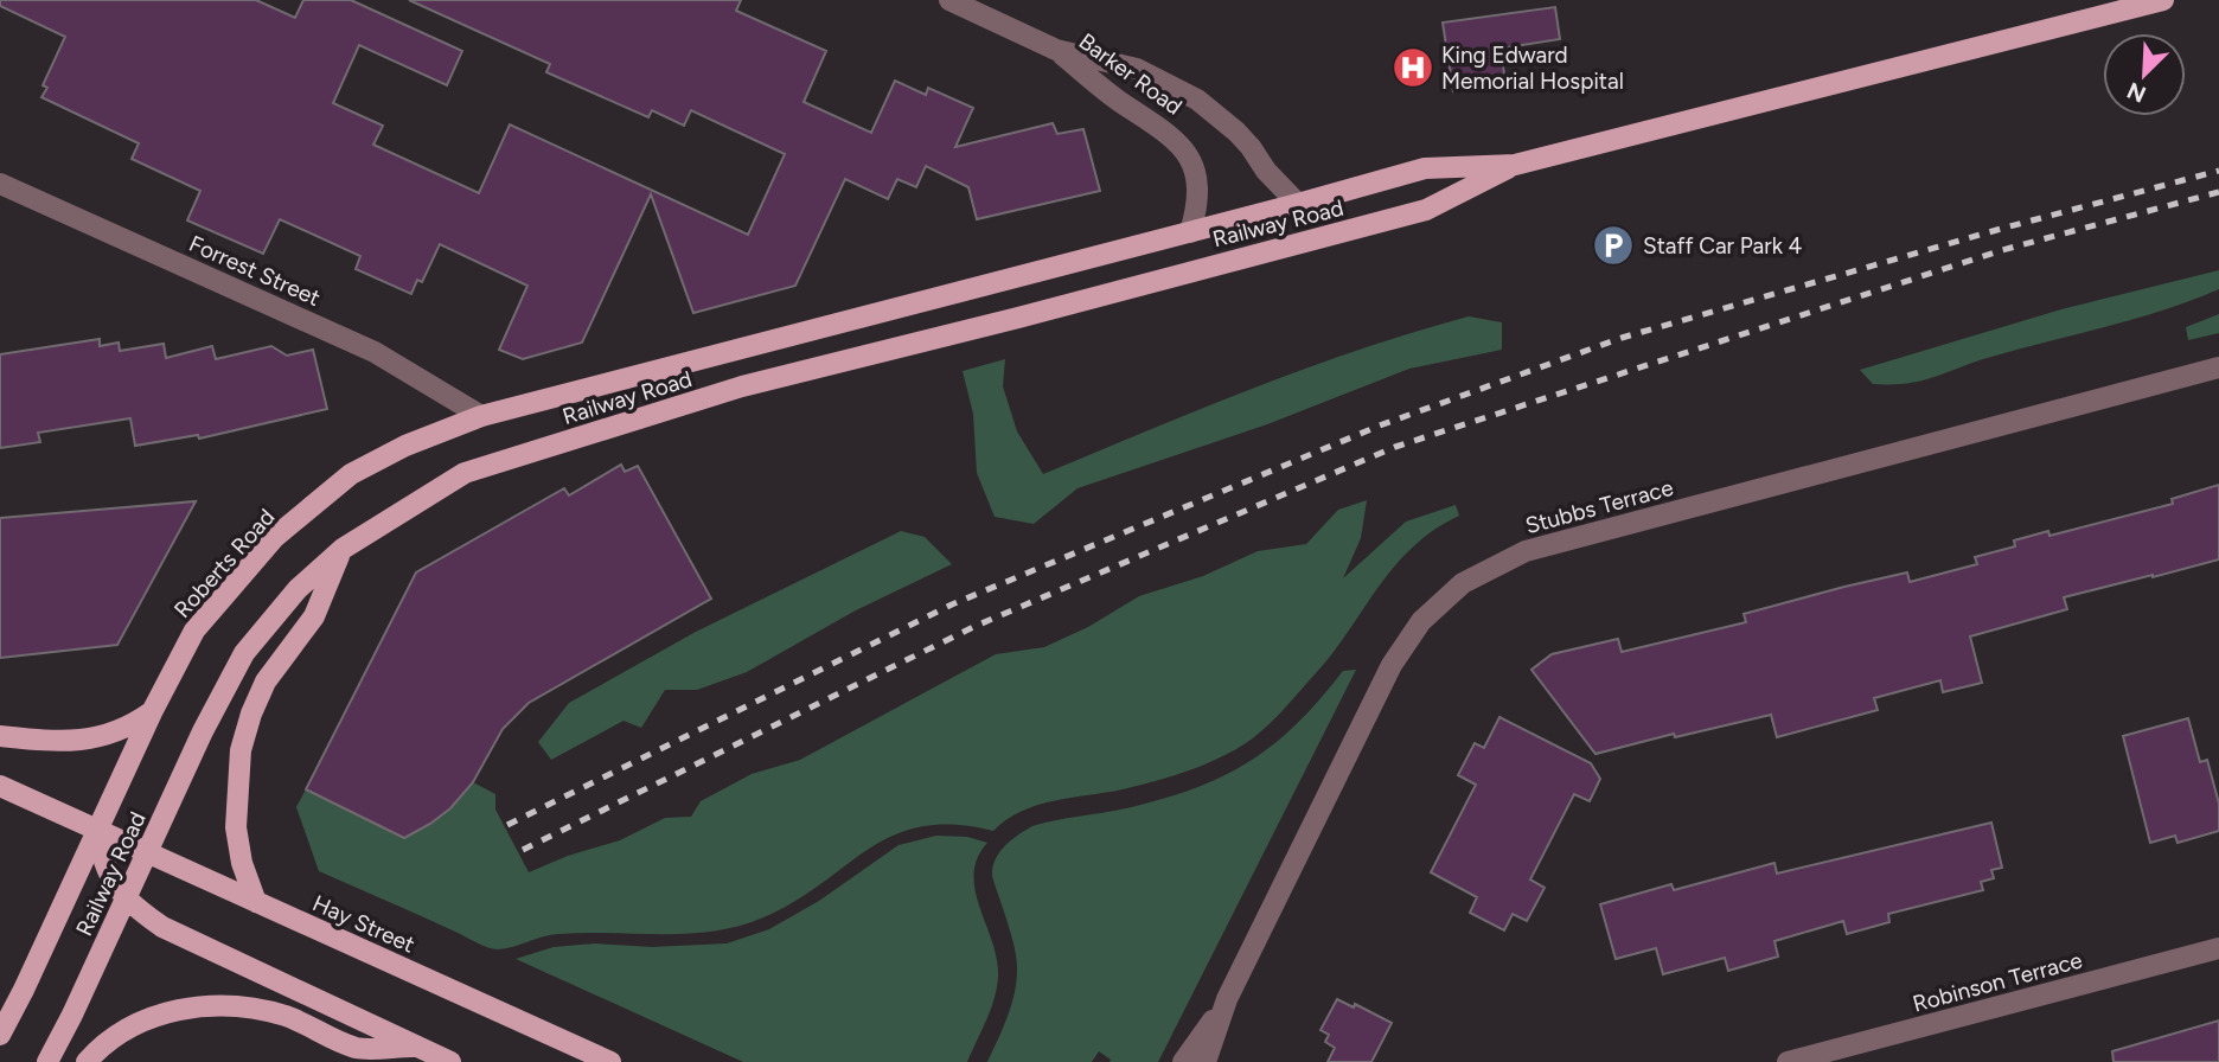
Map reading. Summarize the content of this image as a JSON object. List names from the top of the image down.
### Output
{
  "streets": {
    "main road": ["Railway Road", "Roberts Road", "Hay Street"],
    "street": [
      "Barker Road",
      "Forrest Street",
      "Stubbs Terrace",
      "Robinson Terrace"
    ]
  },
  "crossings": [
    ["Barker Road", "Railway Road"],
    ["Railway Road", "Roberts Road"],
    ["Railway Road", "Hay Street"],
    ["Forrest Street", "Roberts Road"],
    ["Roberts Road", "Hay Street"]
  ],
  "places": {
    "hospital": ["King Edward Memorial Hospital"],
    "parking": ["Staff Car Park 4"]
  },
  "north": "bottom left"
}
